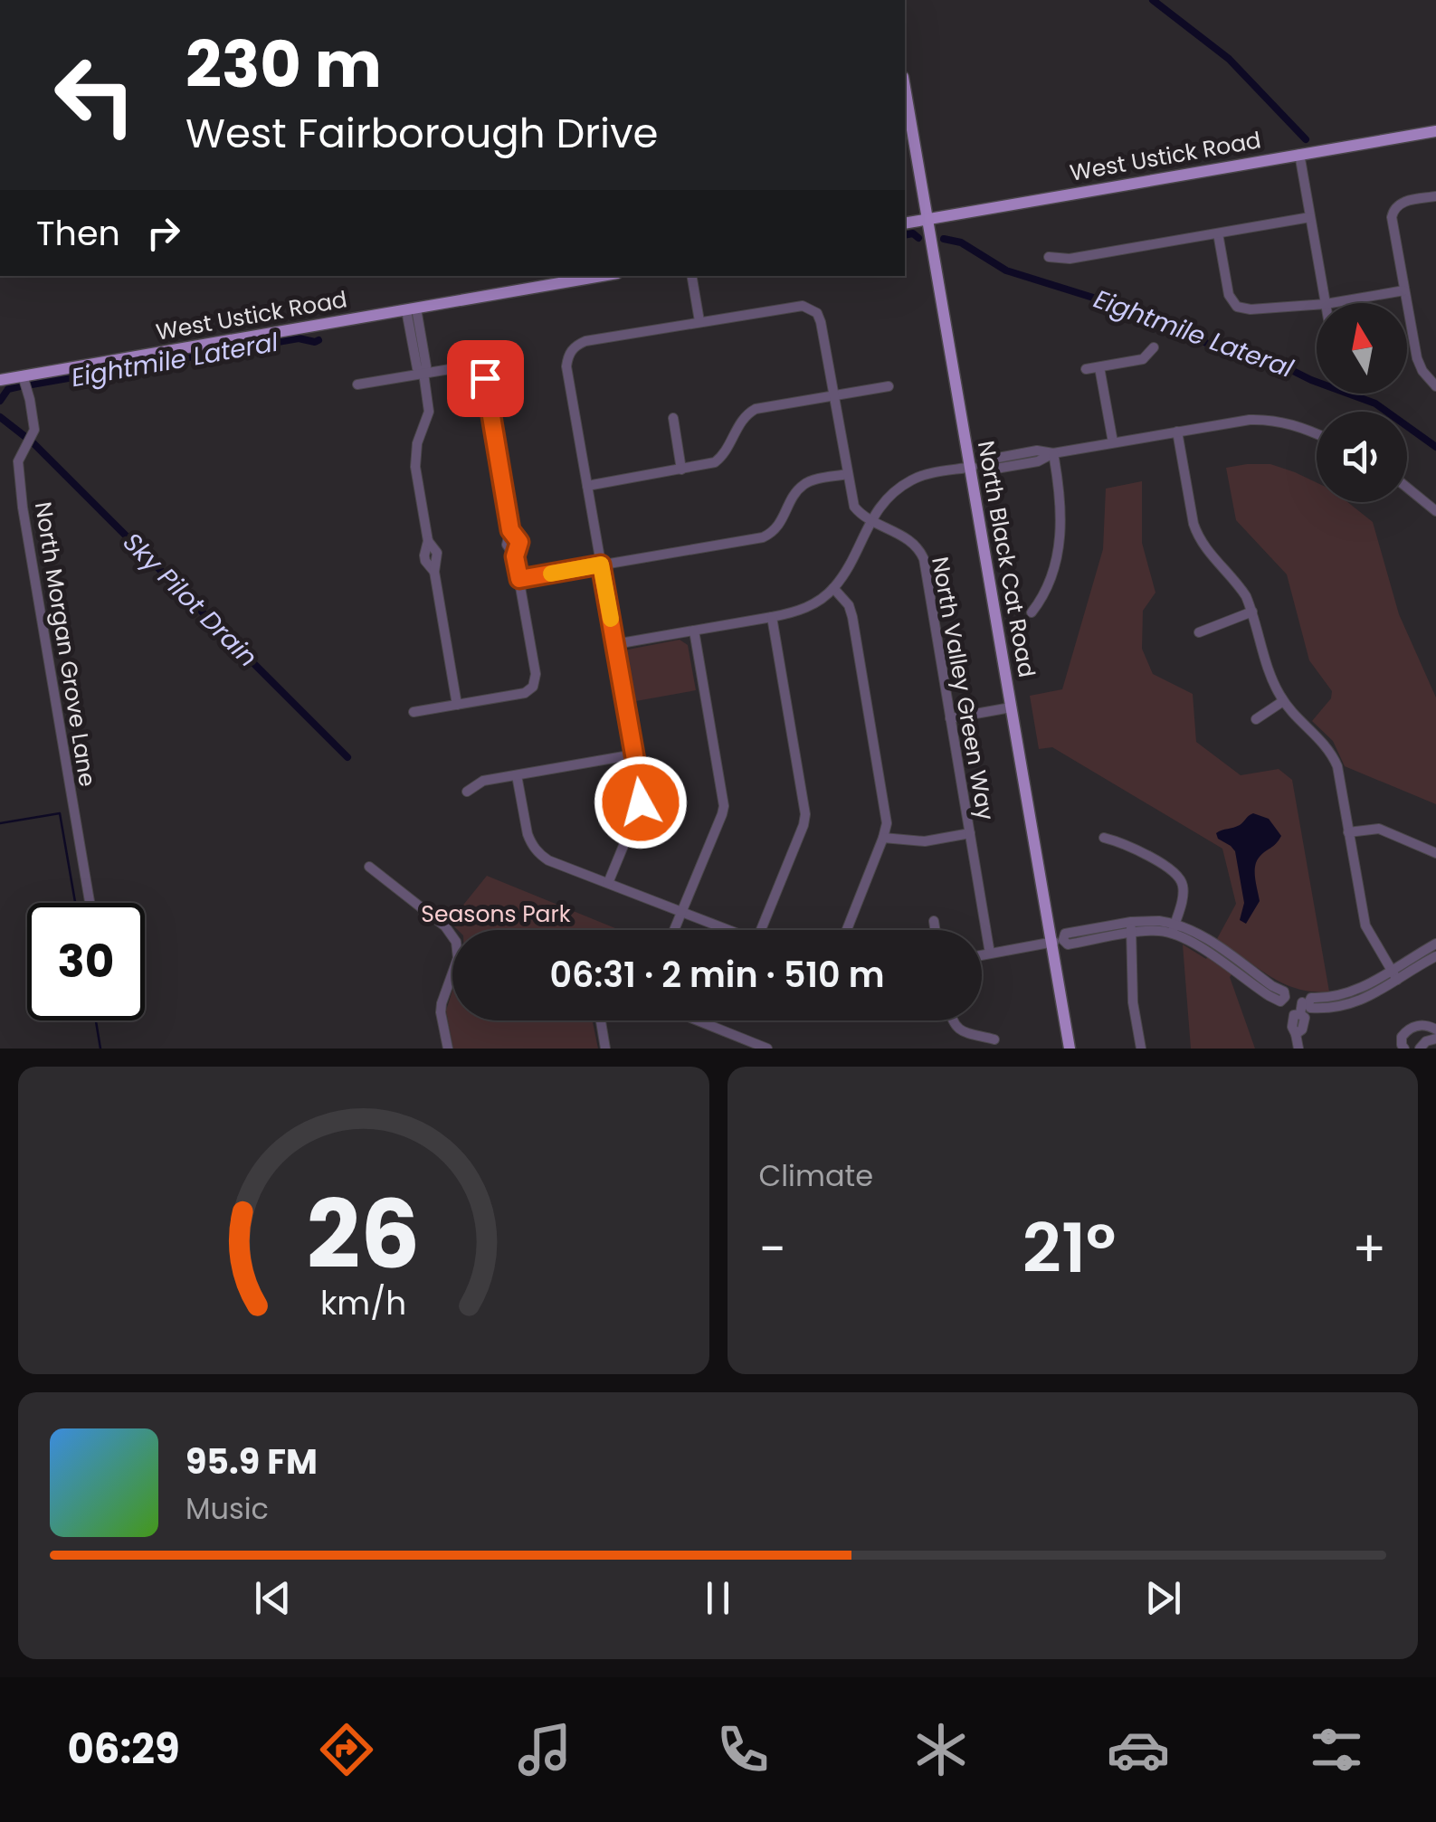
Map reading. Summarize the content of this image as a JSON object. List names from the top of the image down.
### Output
{
  "streets": {
    "main road": ["West Ustick Road", "North Black Cat Road"],
    "street": ["North Morgan Grove Lane", "North Valley Green Way"]
  },
  "crossings": [
    ["West Ustick Road", "North Black Cat Road"],
    ["West Ustick Road", "North Morgan Grove Lane"]
  ],
  "water": ["Eightmile Lateral", "Sky Pilot Drain"],
  "parks": ["Seasons Park"],
  "north": "top",
  "page": {
    "turn": ["230 m", "West Fairborough Drive"],
    "then": "Then",
    "limit": "30",
    "trip": "06:31 · 2 min · 510 m",
    "tile": "Climate",
    "heat": ["−", "21°", "+"],
    "song": ["95.9 FM", "Music"],
    "tabs": "06:29",
    "gauge": ["26", "km/h"]
  }
}
